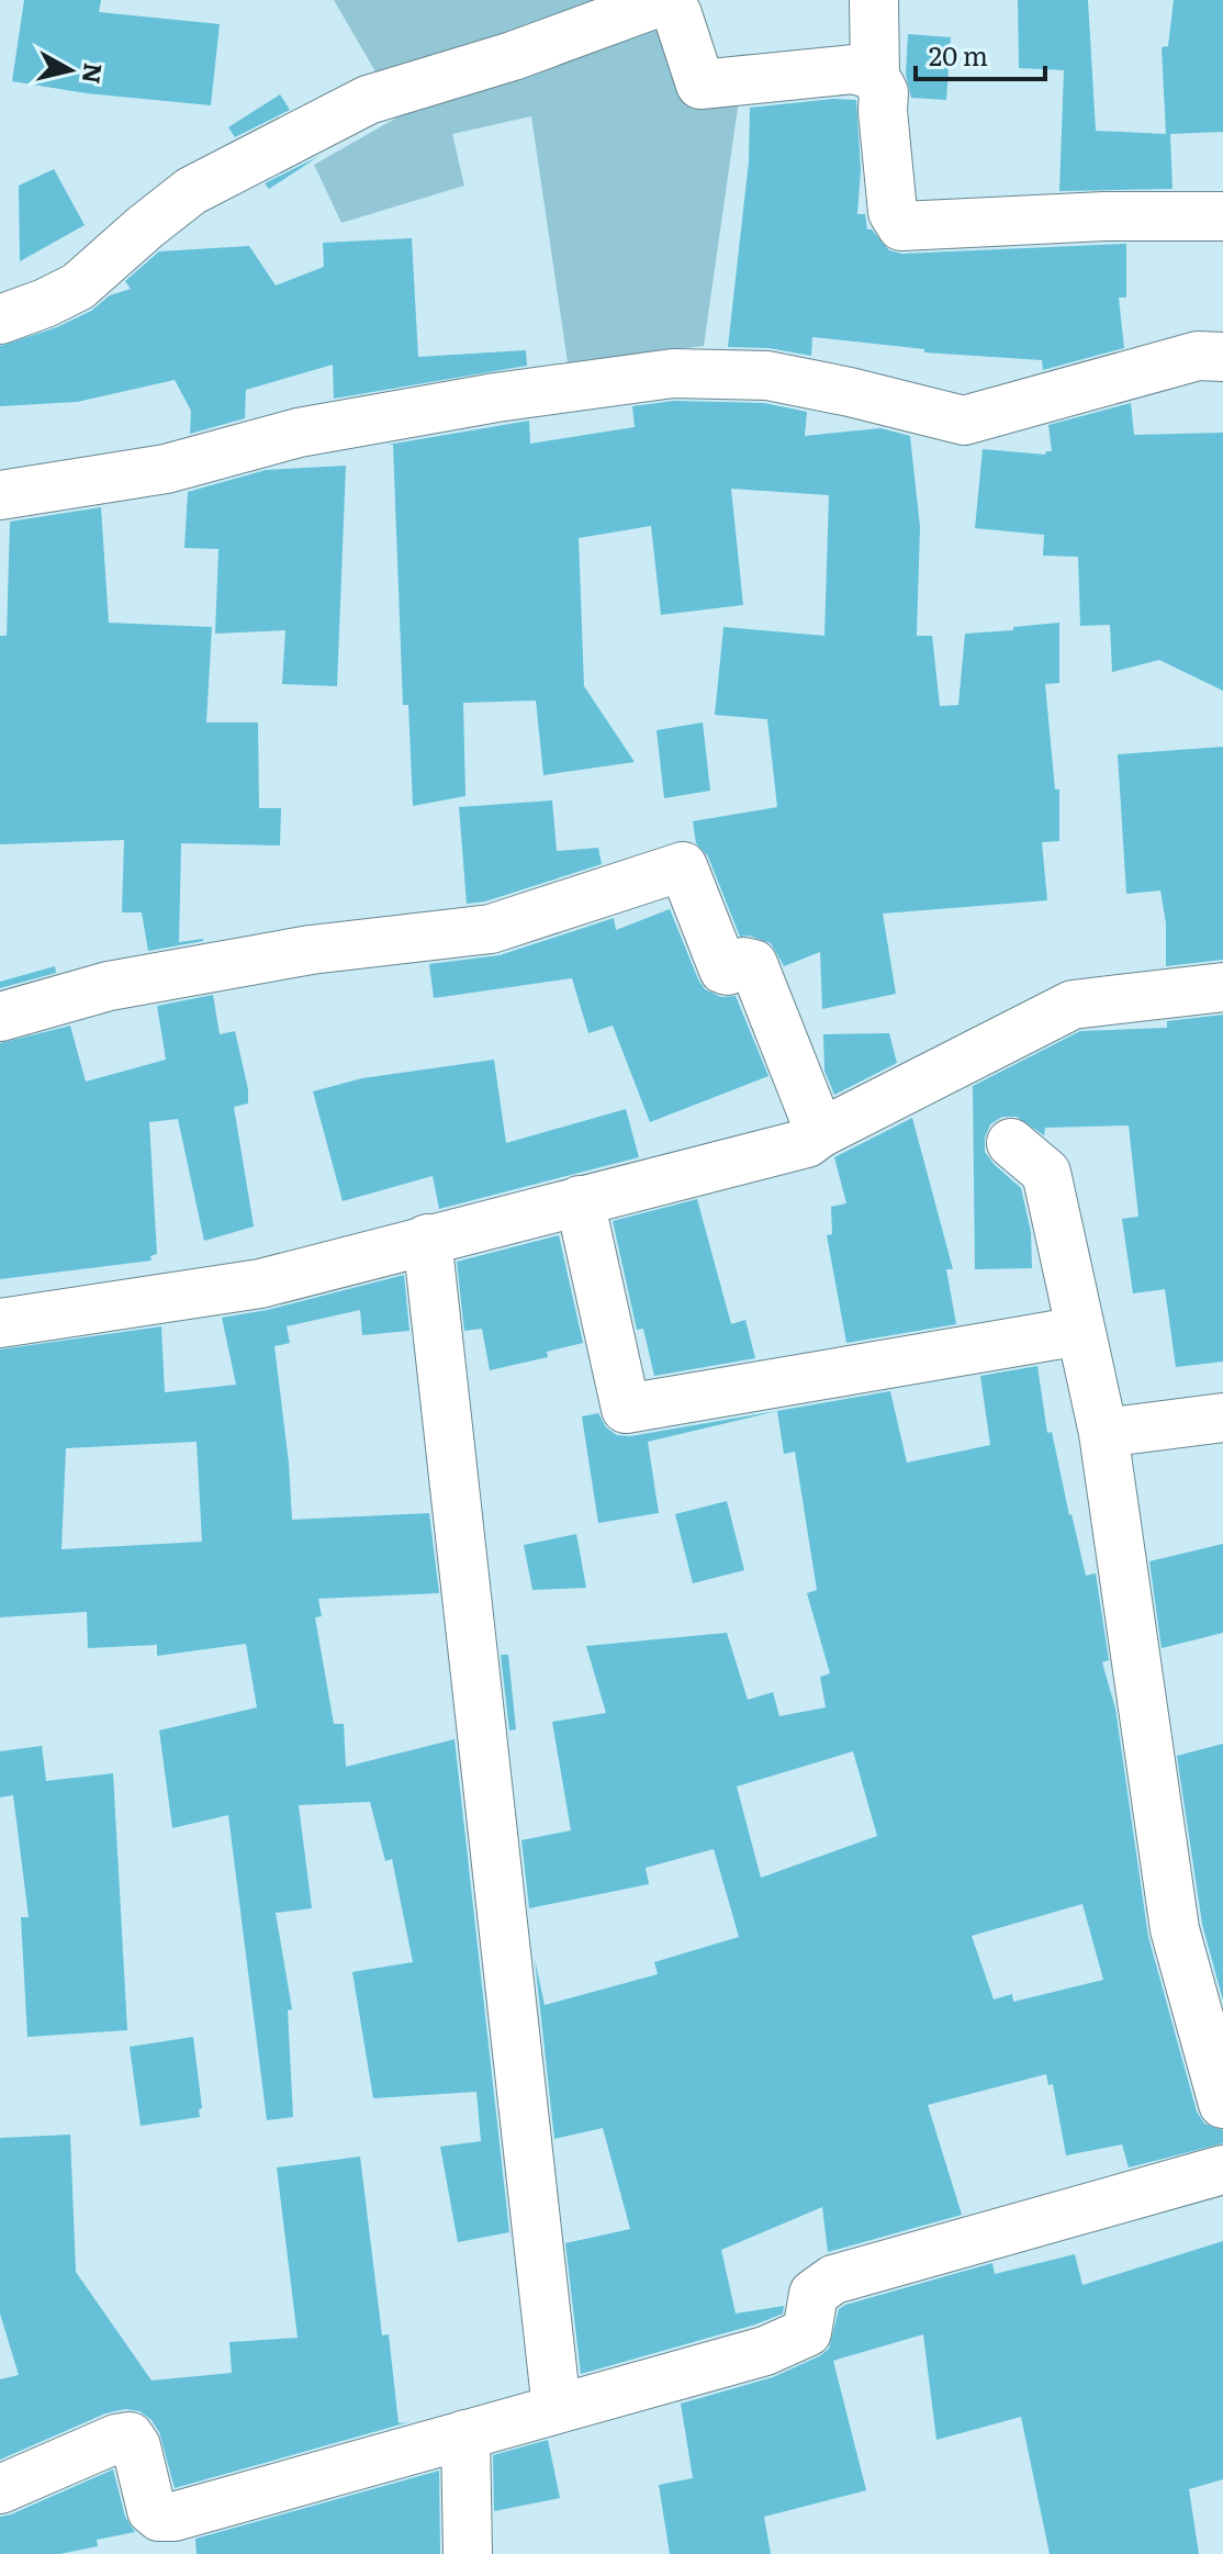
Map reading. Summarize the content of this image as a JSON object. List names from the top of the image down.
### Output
{
  "scale_bar": "20 m",
  "north": "right"
}
